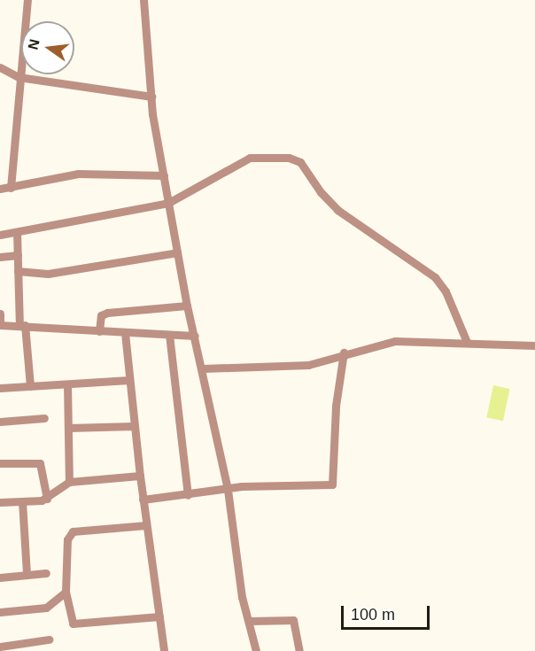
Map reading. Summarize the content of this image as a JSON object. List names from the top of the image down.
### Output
{
  "scale_bar": "100 m",
  "north": "left"
}
